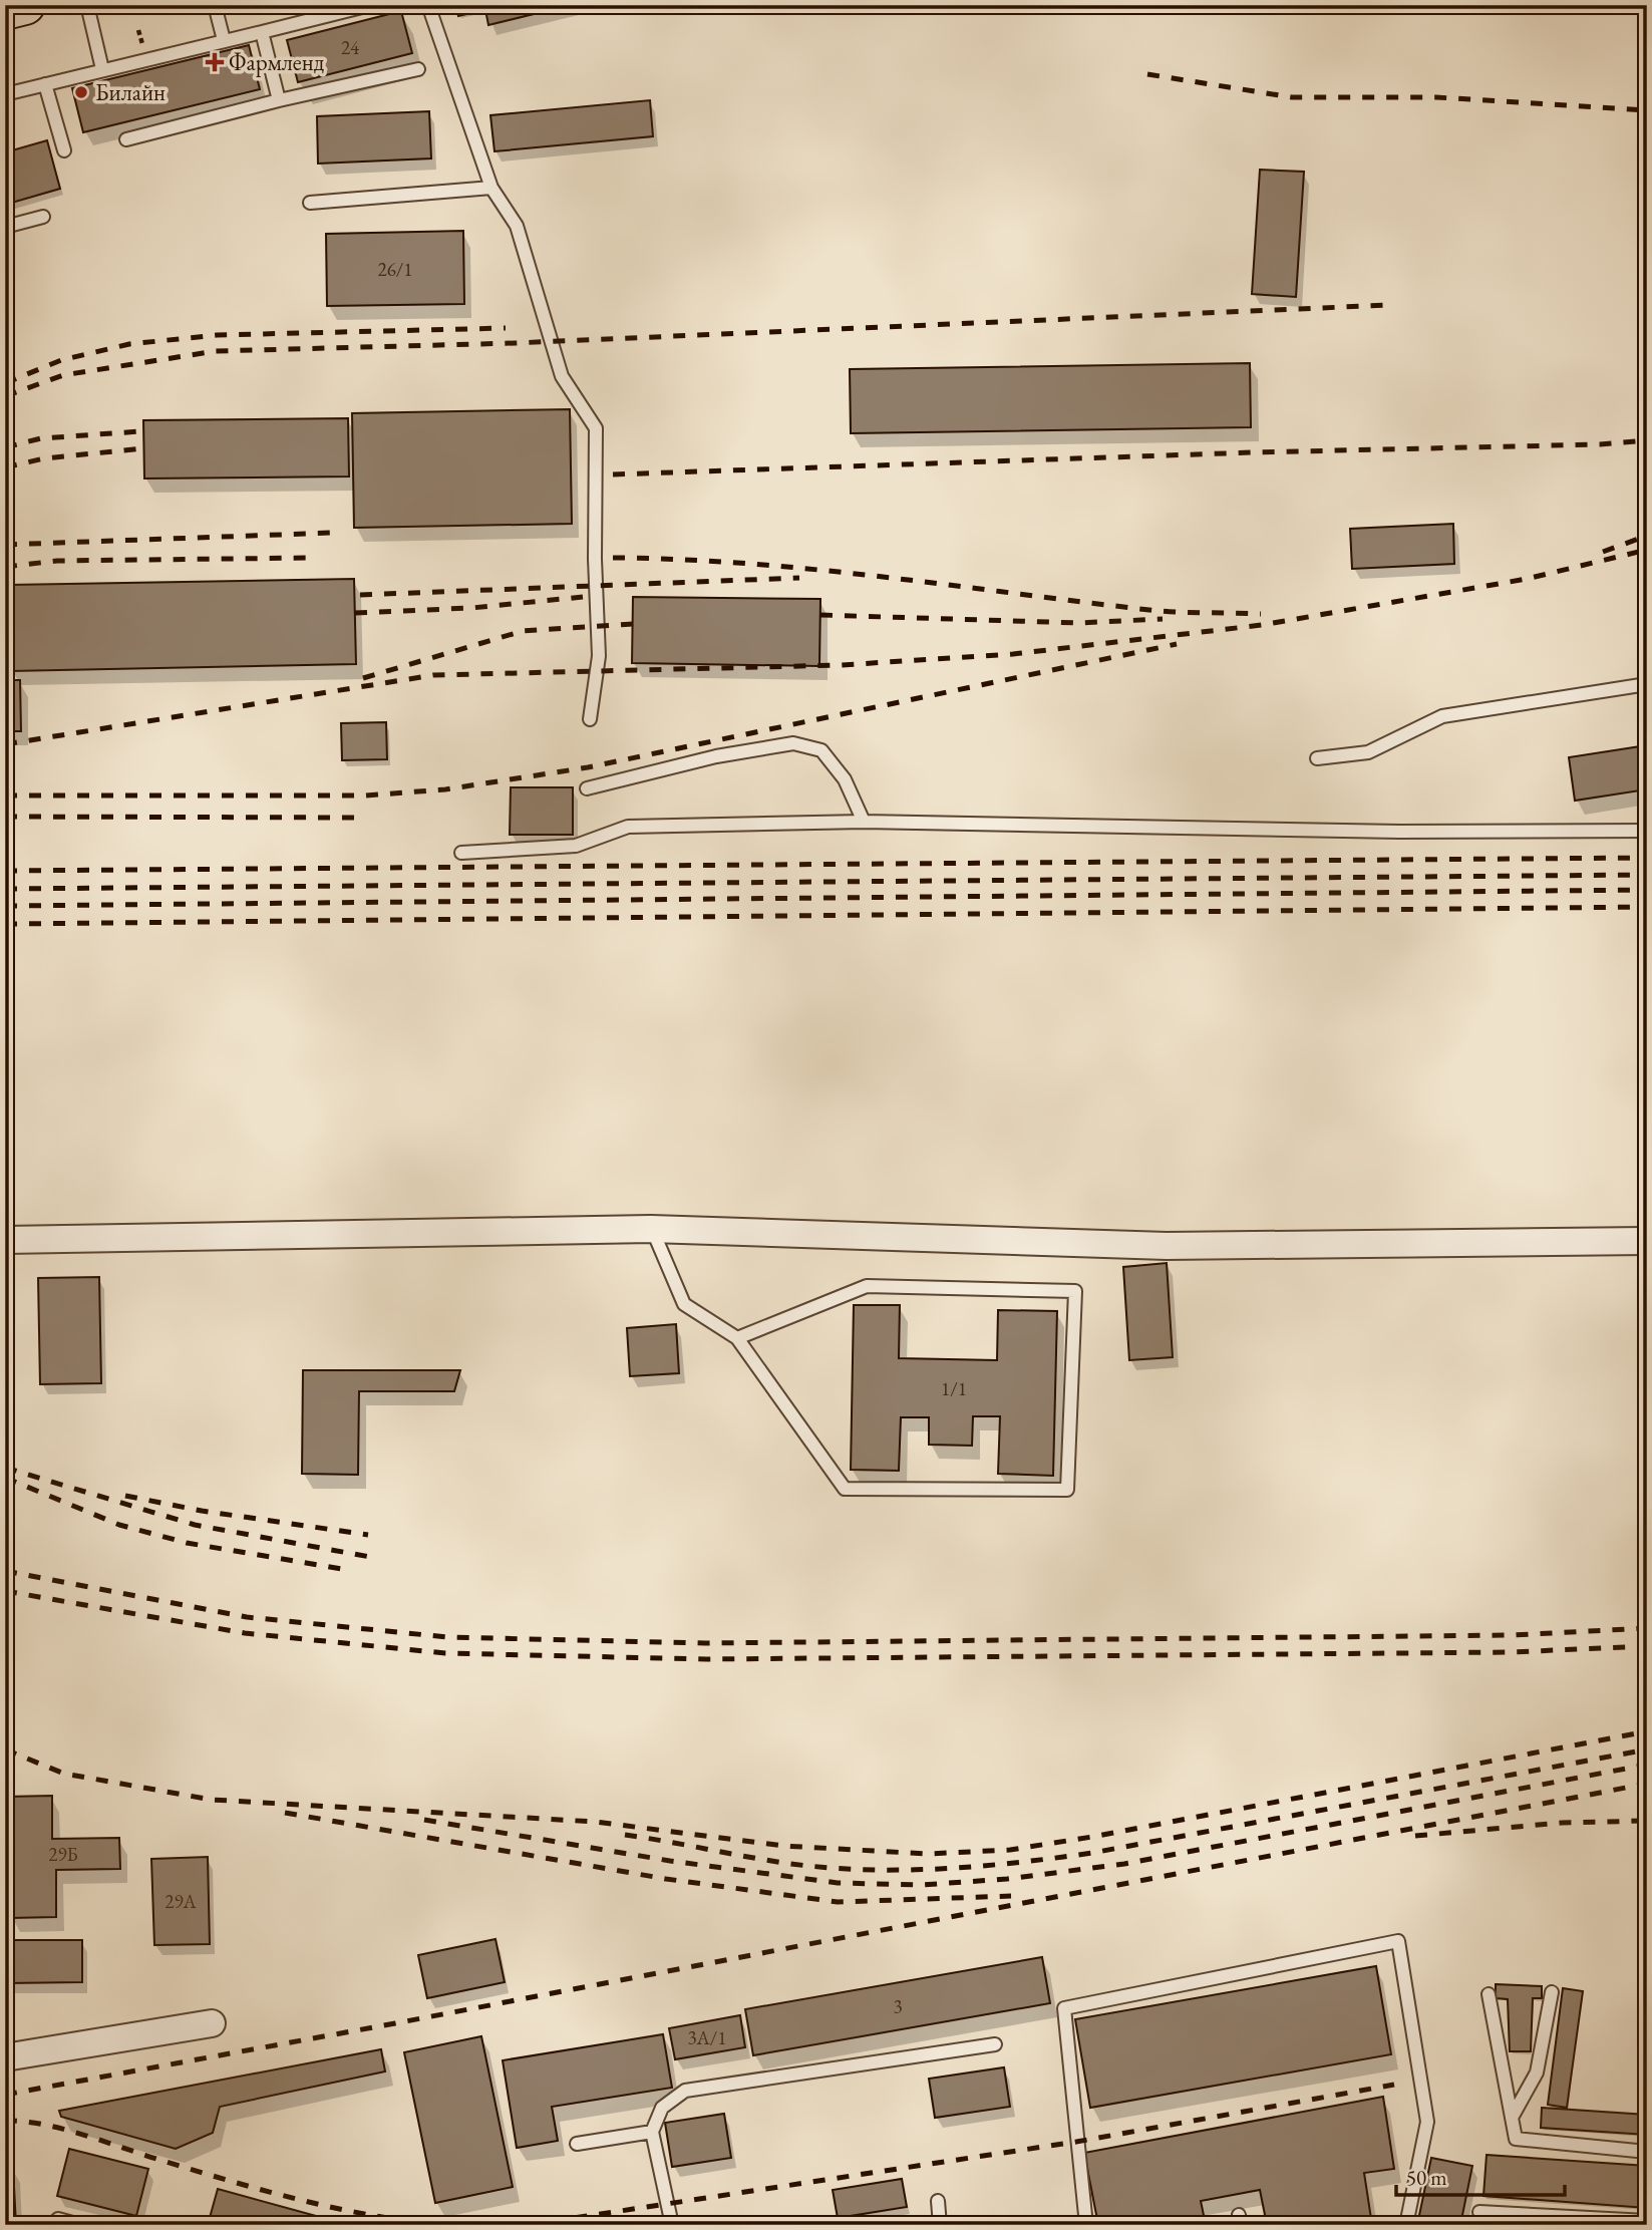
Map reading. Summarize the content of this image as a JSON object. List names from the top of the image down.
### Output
{
  "places": {
    "health": ["Фармленд"],
    "other": ["Билайн"]
  },
  "house_numbers": [
    "24",
    "26/1",
    "1/1",
    "29Б",
    "29А",
    "3",
    "3А/1"
  ],
  "scale_bar": "50 m"
}
